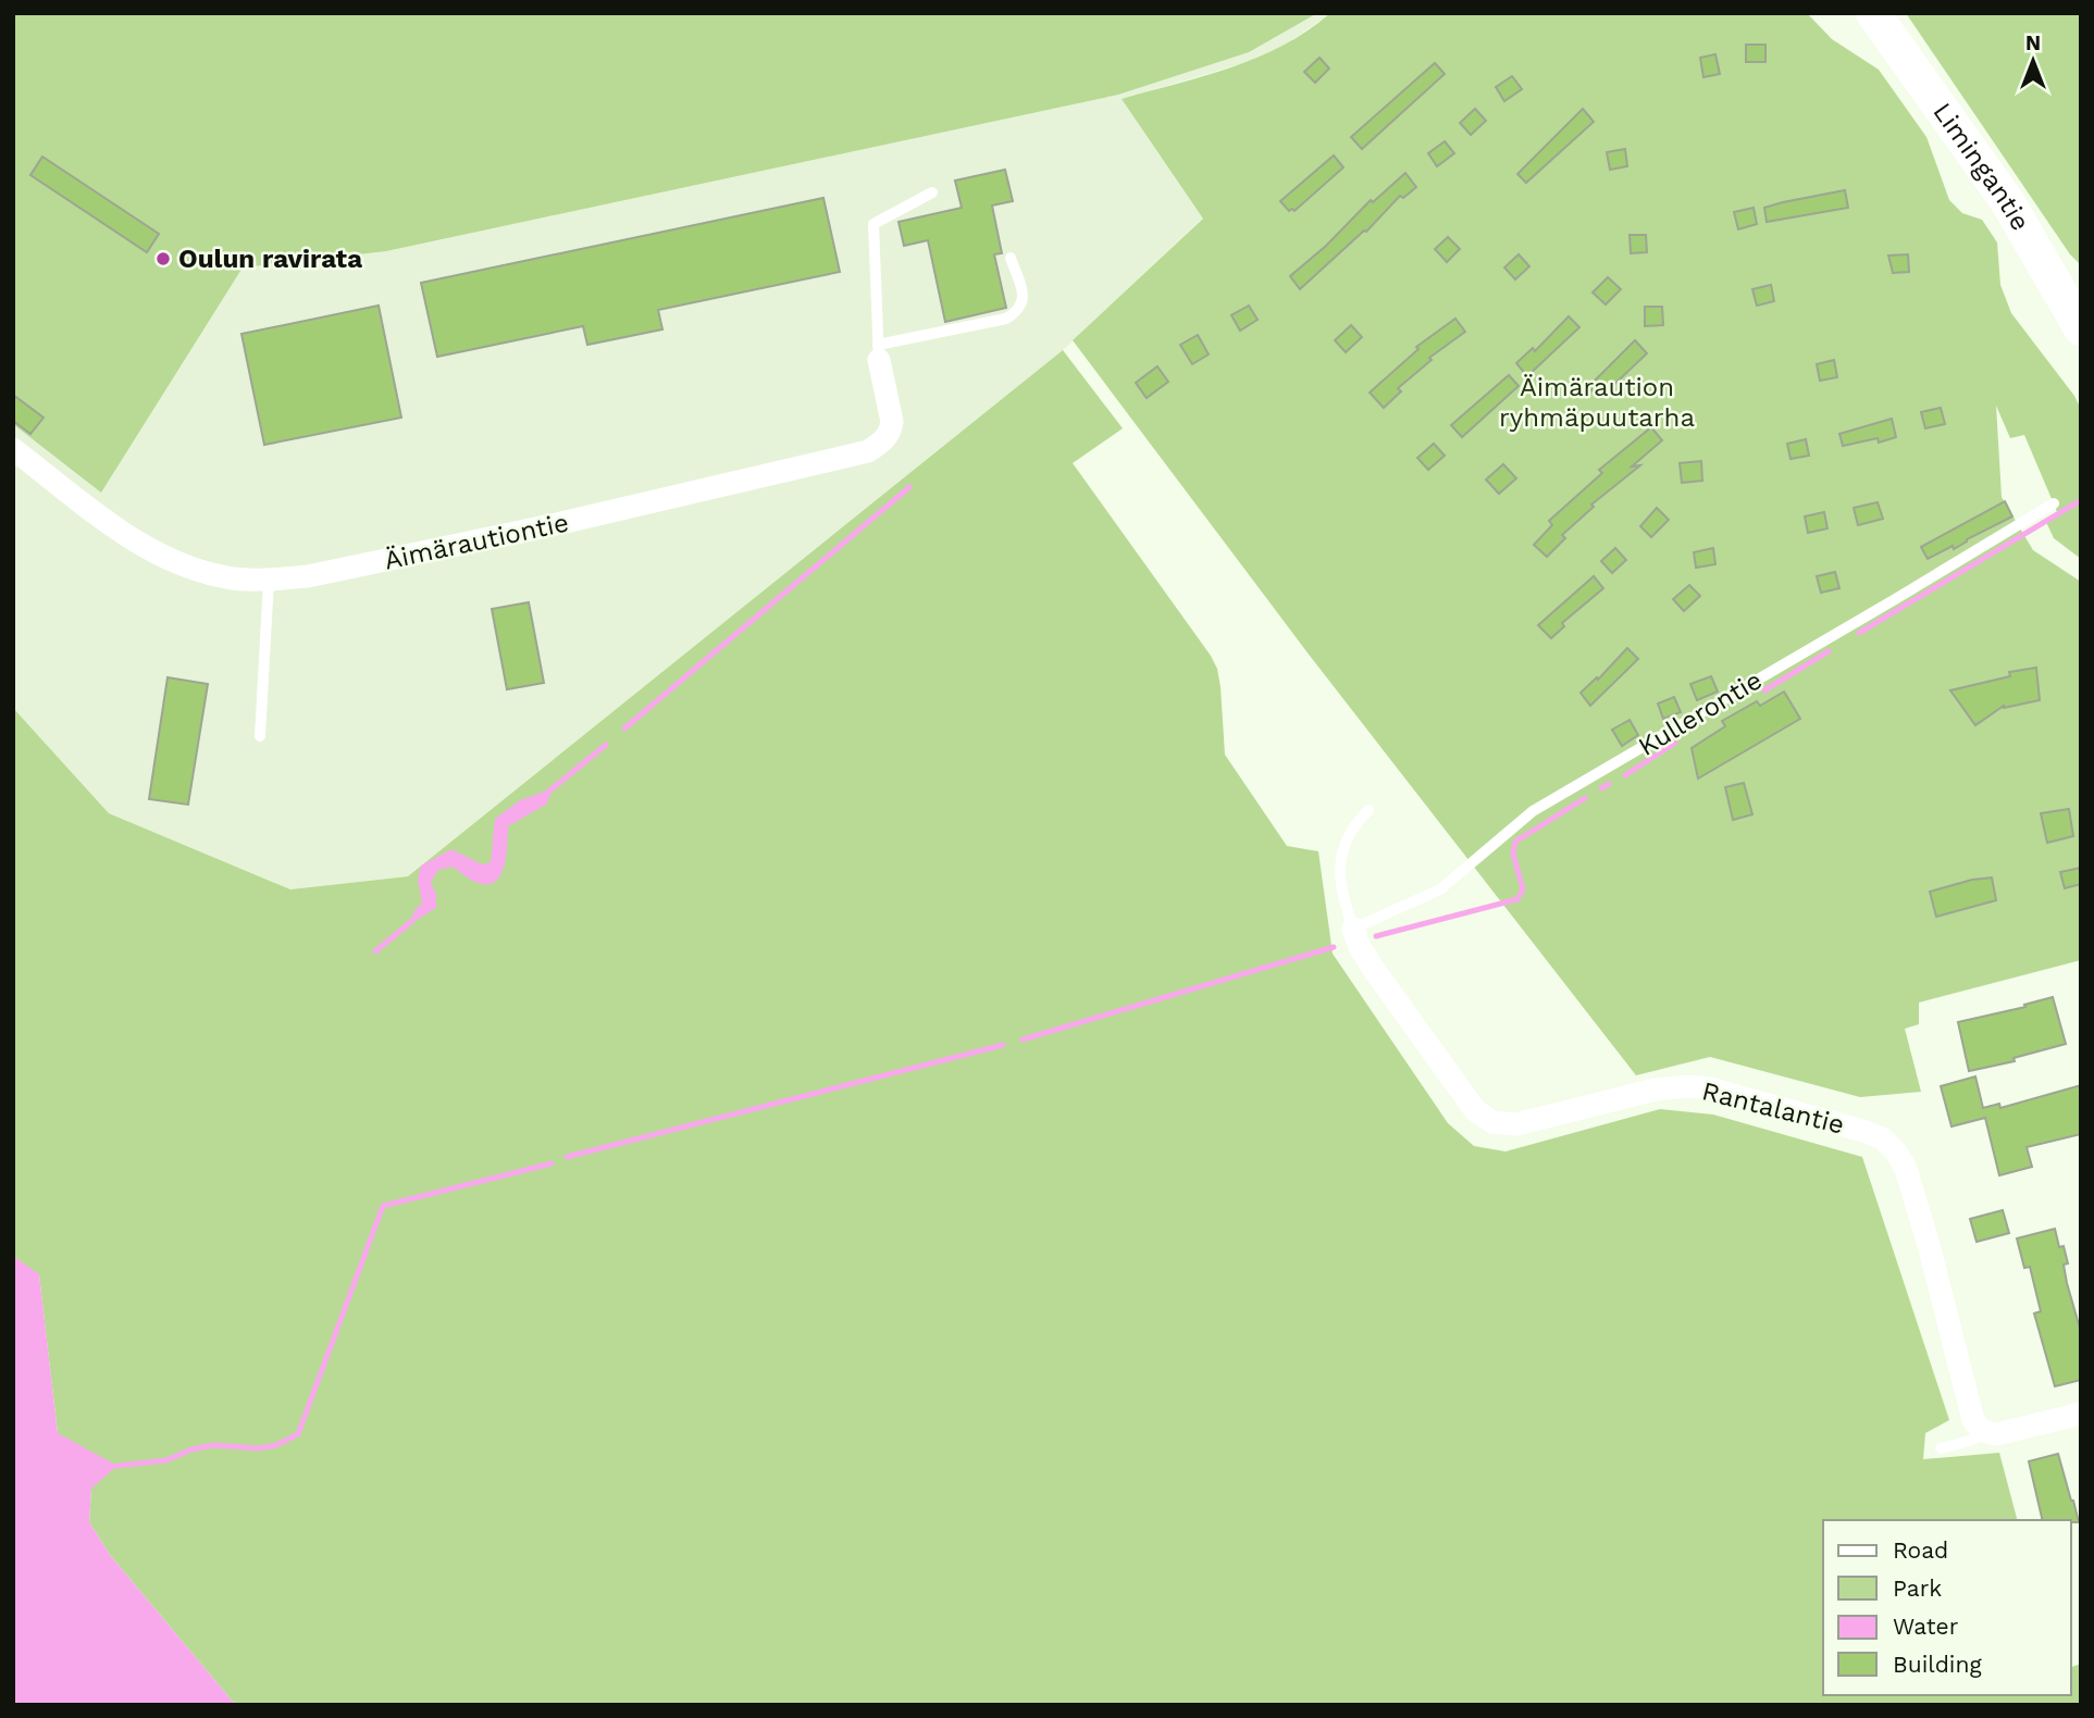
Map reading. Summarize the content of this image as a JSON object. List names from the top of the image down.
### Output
{
  "streets": {
    "main road": ["Limingantie"],
    "street": ["Äimärautiontie", "Rantalantie"],
    "lane": ["Kullerontie"]
  },
  "crossings": [
    ["Kullerontie", "Rantalantie"]
  ],
  "parks": ["Äimäraution ryhmäpuutarha"],
  "places": ["Oulun ravirata"],
  "legend": [
    "Road",
    "Park",
    "Water",
    "Building"
  ],
  "north": "top"
}
